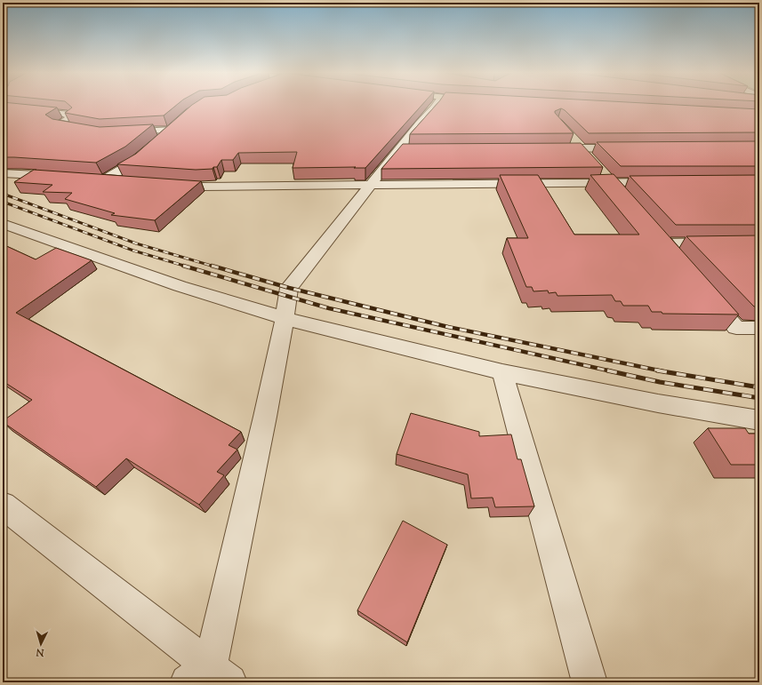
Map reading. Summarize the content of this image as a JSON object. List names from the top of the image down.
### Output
{
  "north": "bottom"
}
